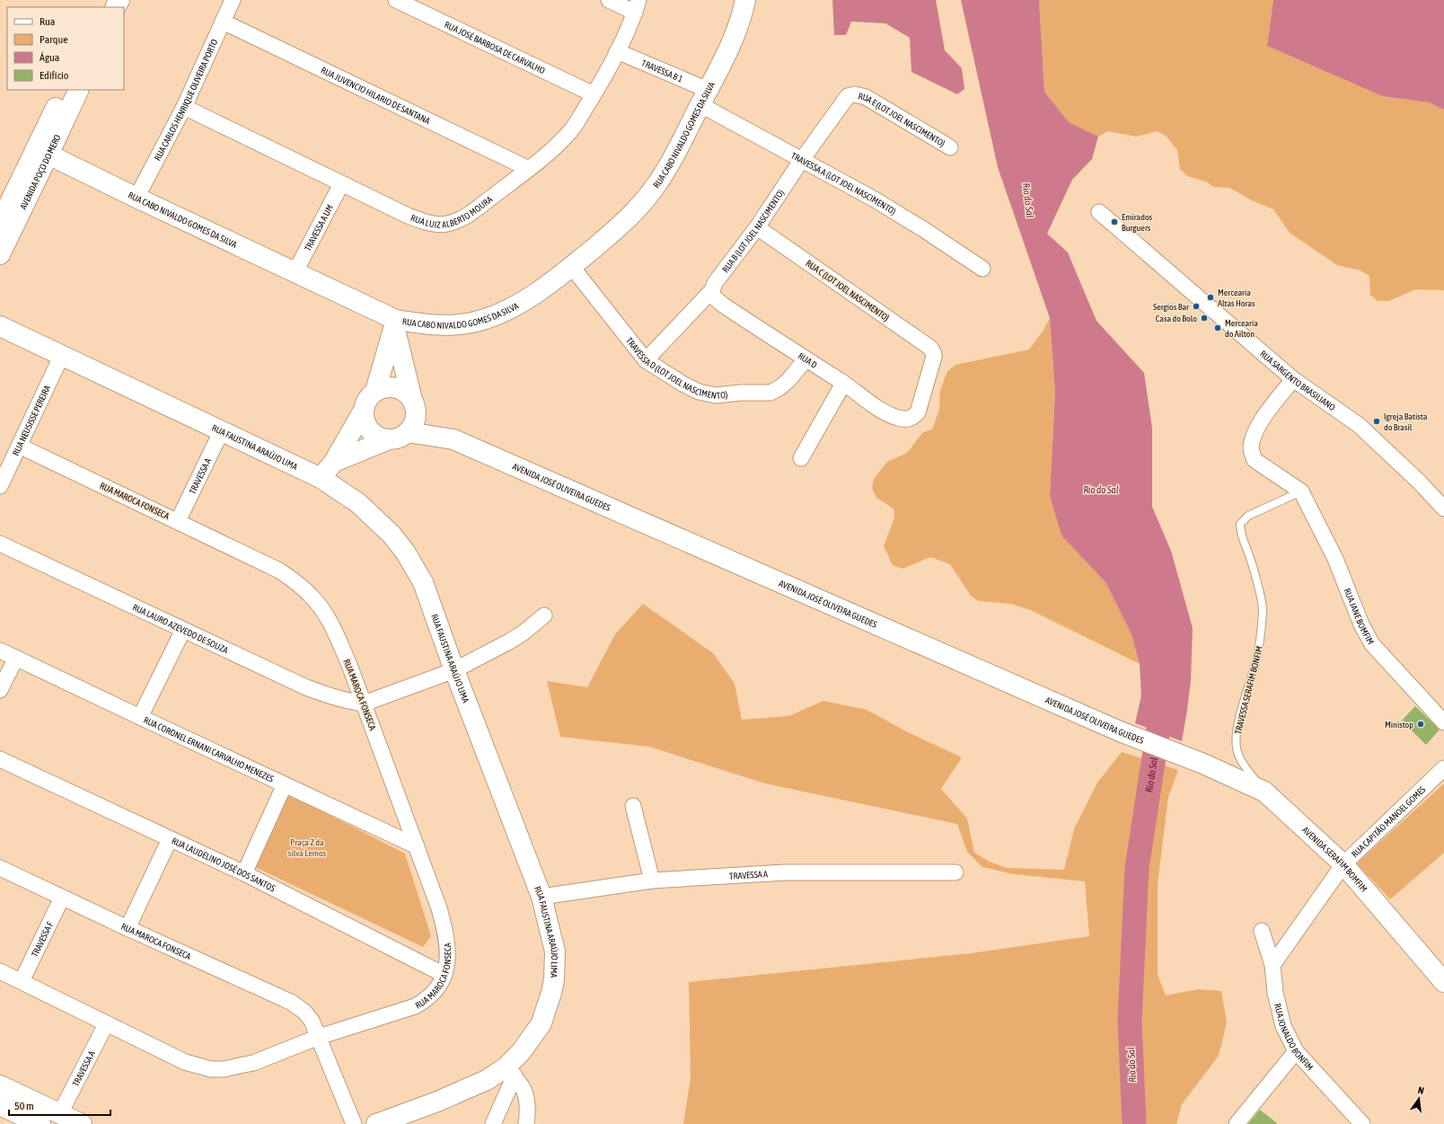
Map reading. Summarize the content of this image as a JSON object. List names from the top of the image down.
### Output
{
  "streets": {
    "street": [
      "RUA JOSÉ BARBOSA DE CARVALHO",
      "TRAVESSA B 1",
      "RUA JUVENCIO HILARIO DE SANTANA",
      "RUA CARLOS HENRIQUE OLIVEIRA PORTO",
      "RUA E (LOT JOEL NASCIMENTO)",
      "RUA CABO NIVALDO GOMES DA SILVA",
      "AVENIDA POÇO DO MERO",
      "TRAVESSA A (LOT JOEL NASCIMENTO)",
      "RUA LUIZ ALBERTO MOURA",
      "TRAVESSA A UM",
      "RUA B (LOT JOEL NASCIMENTO)",
      "RUA C (LOT JOEL NASCIMENTO)",
      "RUA D",
      "TRAVESSA D (LOT JOEL NASCIMENTO)",
      "RUA SARGENTO BRASILIANO",
      "RUA NEUSISSE PEREIRA",
      "RUA FAUSTINA ARAÚJO LIMA",
      "TRAVESSA A",
      "AVENIDA JOSÉ OLIVEIRA GUEDES",
      "RUA MAROCA FONSECA",
      "RUA JANE BOMFIM",
      "RUA LAURO AZEVEDO DE SOUZA",
      "RUA CORONEL ERNANI CARVALHO MENEZES",
      "RUA CAPITÃO MANOEL GOMES",
      "AVENIDA SERAFIM BOMFIM",
      "RUA LAUDELINO JOSÉ DOS SANTOS",
      "TRAVESSA F",
      "RUA JONALDO BONFIM"
    ],
    "lane": ["TRAVESSA SERAFIM BONFIM"]
  },
  "crossings": [
    ["RUA JOSÉ BARBOSA DE CARVALHO", "RUA LUIZ ALBERTO MOURA"],
    ["TRAVESSA B 1", "RUA CABO NIVALDO GOMES DA SILVA"],
    ["TRAVESSA B 1", "TRAVESSA A (LOT JOEL NASCIMENTO)"],
    ["TRAVESSA B 1", "RUA LUIZ ALBERTO MOURA"],
    ["RUA JUVENCIO HILARIO DE SANTANA", "RUA CARLOS HENRIQUE OLIVEIRA PORTO"],
    ["RUA JUVENCIO HILARIO DE SANTANA", "RUA LUIZ ALBERTO MOURA"],
    ["RUA CARLOS HENRIQUE OLIVEIRA PORTO", "RUA CABO NIVALDO GOMES DA SILVA"],
    ["RUA CARLOS HENRIQUE OLIVEIRA PORTO", "RUA LUIZ ALBERTO MOURA"],
    ["RUA E (LOT JOEL NASCIMENTO)", "RUA B (LOT JOEL NASCIMENTO)"],
    ["RUA CABO NIVALDO GOMES DA SILVA", "AVENIDA POÇO DO MERO"],
    ["RUA CABO NIVALDO GOMES DA SILVA", "TRAVESSA A (LOT JOEL NASCIMENTO)"],
    ["RUA CABO NIVALDO GOMES DA SILVA", "TRAVESSA A UM"],
    ["RUA CABO NIVALDO GOMES DA SILVA", "TRAVESSA D (LOT JOEL NASCIMENTO)"],
    ["TRAVESSA A (LOT JOEL NASCIMENTO)", "RUA B (LOT JOEL NASCIMENTO)"],
    ["RUA LUIZ ALBERTO MOURA", "TRAVESSA A UM"],
    ["RUA B (LOT JOEL NASCIMENTO)", "RUA C (LOT JOEL NASCIMENTO)"],
    ["RUA B (LOT JOEL NASCIMENTO)", "RUA D"],
    ["RUA B (LOT JOEL NASCIMENTO)", "TRAVESSA D (LOT JOEL NASCIMENTO)"],
    ["RUA C (LOT JOEL NASCIMENTO)", "RUA D"],
    ["RUA D", "TRAVESSA D (LOT JOEL NASCIMENTO)"],
    ["RUA NEUSISSE PEREIRA", "RUA FAUSTINA ARAÚJO LIMA"],
    ["RUA NEUSISSE PEREIRA", "RUA MAROCA FONSECA"],
    ["RUA FAUSTINA ARAÚJO LIMA", "TRAVESSA A"],
    ["TRAVESSA A", "RUA MAROCA FONSECA"],
    ["AVENIDA JOSÉ OLIVEIRA GUEDES", "AVENIDA SERAFIM BOMFIM"],
    ["RUA MAROCA FONSECA", "RUA LAURO AZEVEDO DE SOUZA"],
    ["RUA MAROCA FONSECA", "RUA CORONEL ERNANI CARVALHO MENEZES"],
    ["RUA MAROCA FONSECA", "RUA LAUDELINO JOSÉ DOS SANTOS"],
    ["RUA MAROCA FONSECA", "TRAVESSA F"],
    ["RUA JANE BOMFIM", "TRAVESSA SERAFIM BONFIM"],
    ["TRAVESSA SERAFIM BONFIM", "AVENIDA SERAFIM BOMFIM"],
    ["RUA CAPITÃO MANOEL GOMES", "AVENIDA SERAFIM BOMFIM"],
    ["RUA CAPITÃO MANOEL GOMES", "RUA JONALDO BONFIM"]
  ],
  "water": ["Rio do Sal"],
  "parks": ["Praça Z da silva Lemos"],
  "places": [
    "Emirados Burguers",
    "Mercearia Altas Horas",
    "Sergios Bar",
    "Casa do Bolo",
    "Mercearia do Ailton",
    "Igreja Batista do Brasil",
    "Ministop"
  ],
  "legend": [
    "Rua",
    "Parque",
    "Água",
    "Edifício"
  ],
  "scale_bar": "50 m",
  "north": "top"
}
